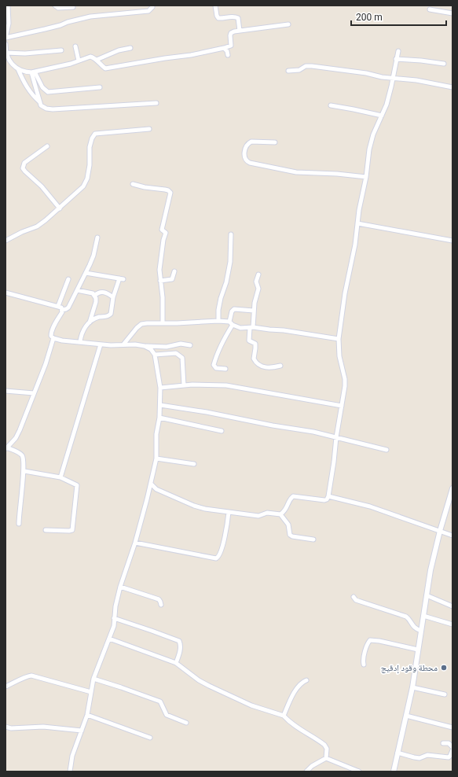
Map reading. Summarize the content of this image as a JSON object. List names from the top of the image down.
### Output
{
  "places": ["محطة وقود إدقيج"],
  "scale_bar": "200 m"
}
